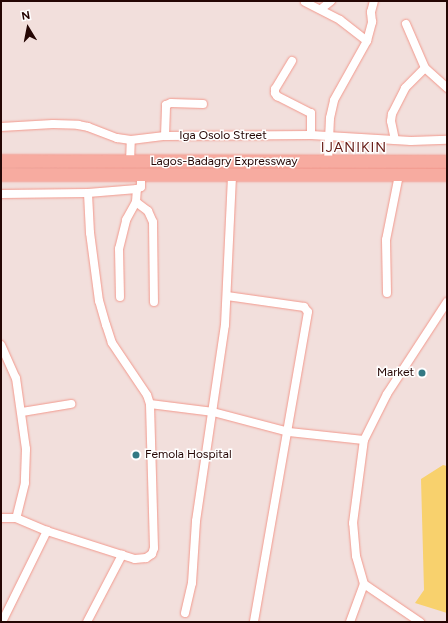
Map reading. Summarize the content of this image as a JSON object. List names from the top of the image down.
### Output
{
  "streets": {
    "highway": ["Lagos-Badagry Expressway"],
    "street": ["Iga Osolo Street"]
  },
  "districts": ["IJANIKIN"],
  "places": ["Market", "Femola Hospital"],
  "north": "top"
}
